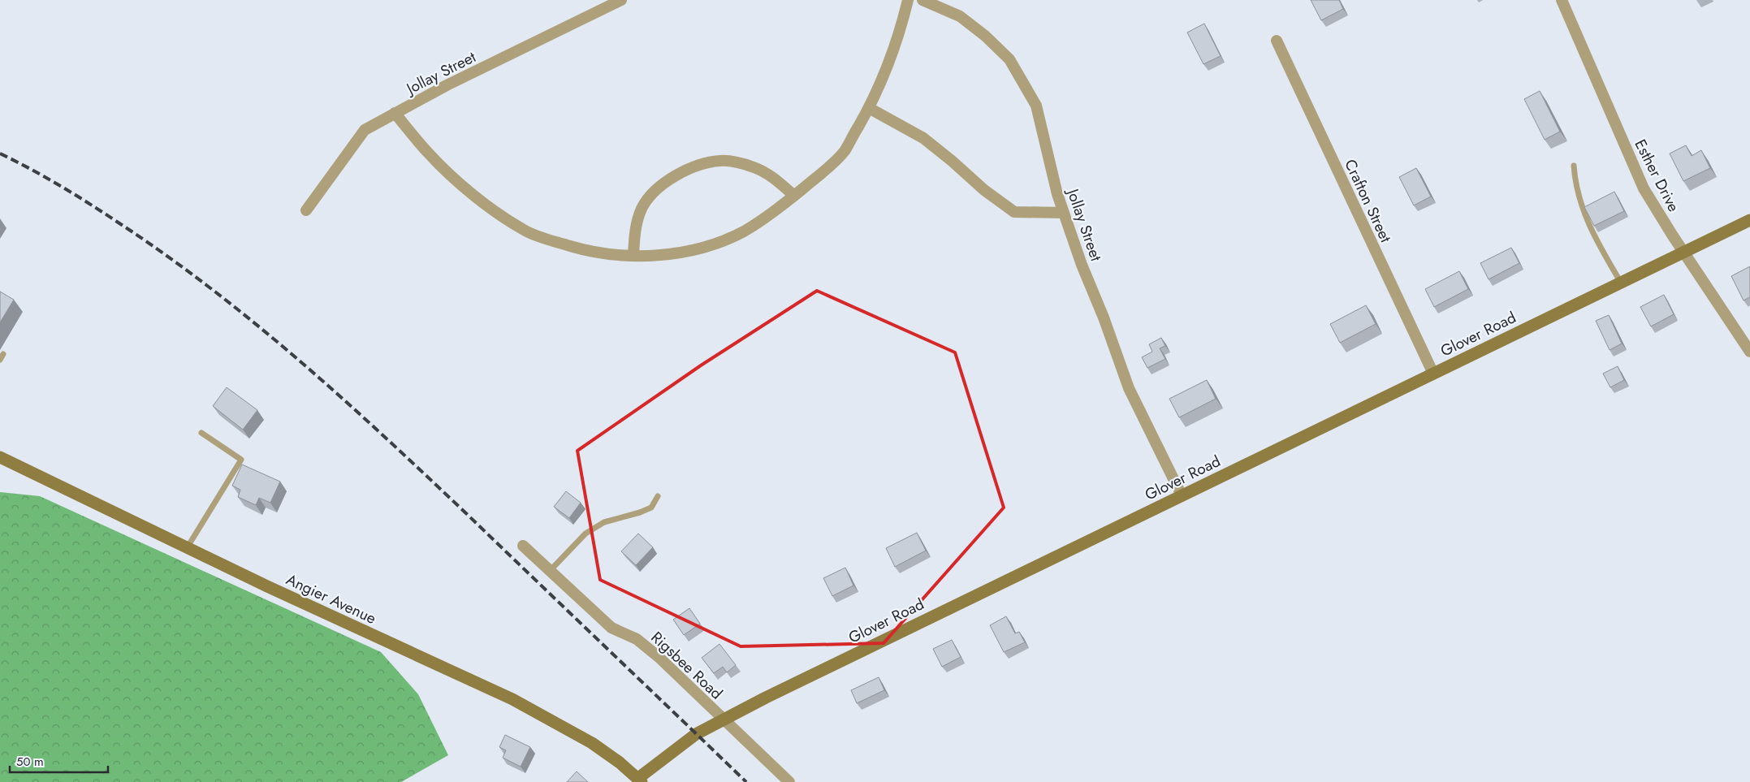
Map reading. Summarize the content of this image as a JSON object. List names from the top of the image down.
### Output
{
  "streets": {
    "street": [
      "Jollay Street",
      "Esther Drive",
      "Crafton Street",
      "Glover Road",
      "Angier Avenue",
      "Rigsbee Road"
    ]
  },
  "crossings": [
    ["Jollay Street", "Glover Road"],
    ["Esther Drive", "Glover Road"],
    ["Crafton Street", "Glover Road"],
    ["Glover Road", "Angier Avenue"],
    ["Glover Road", "Rigsbee Road"]
  ],
  "scale_bar": "50 m"
}
